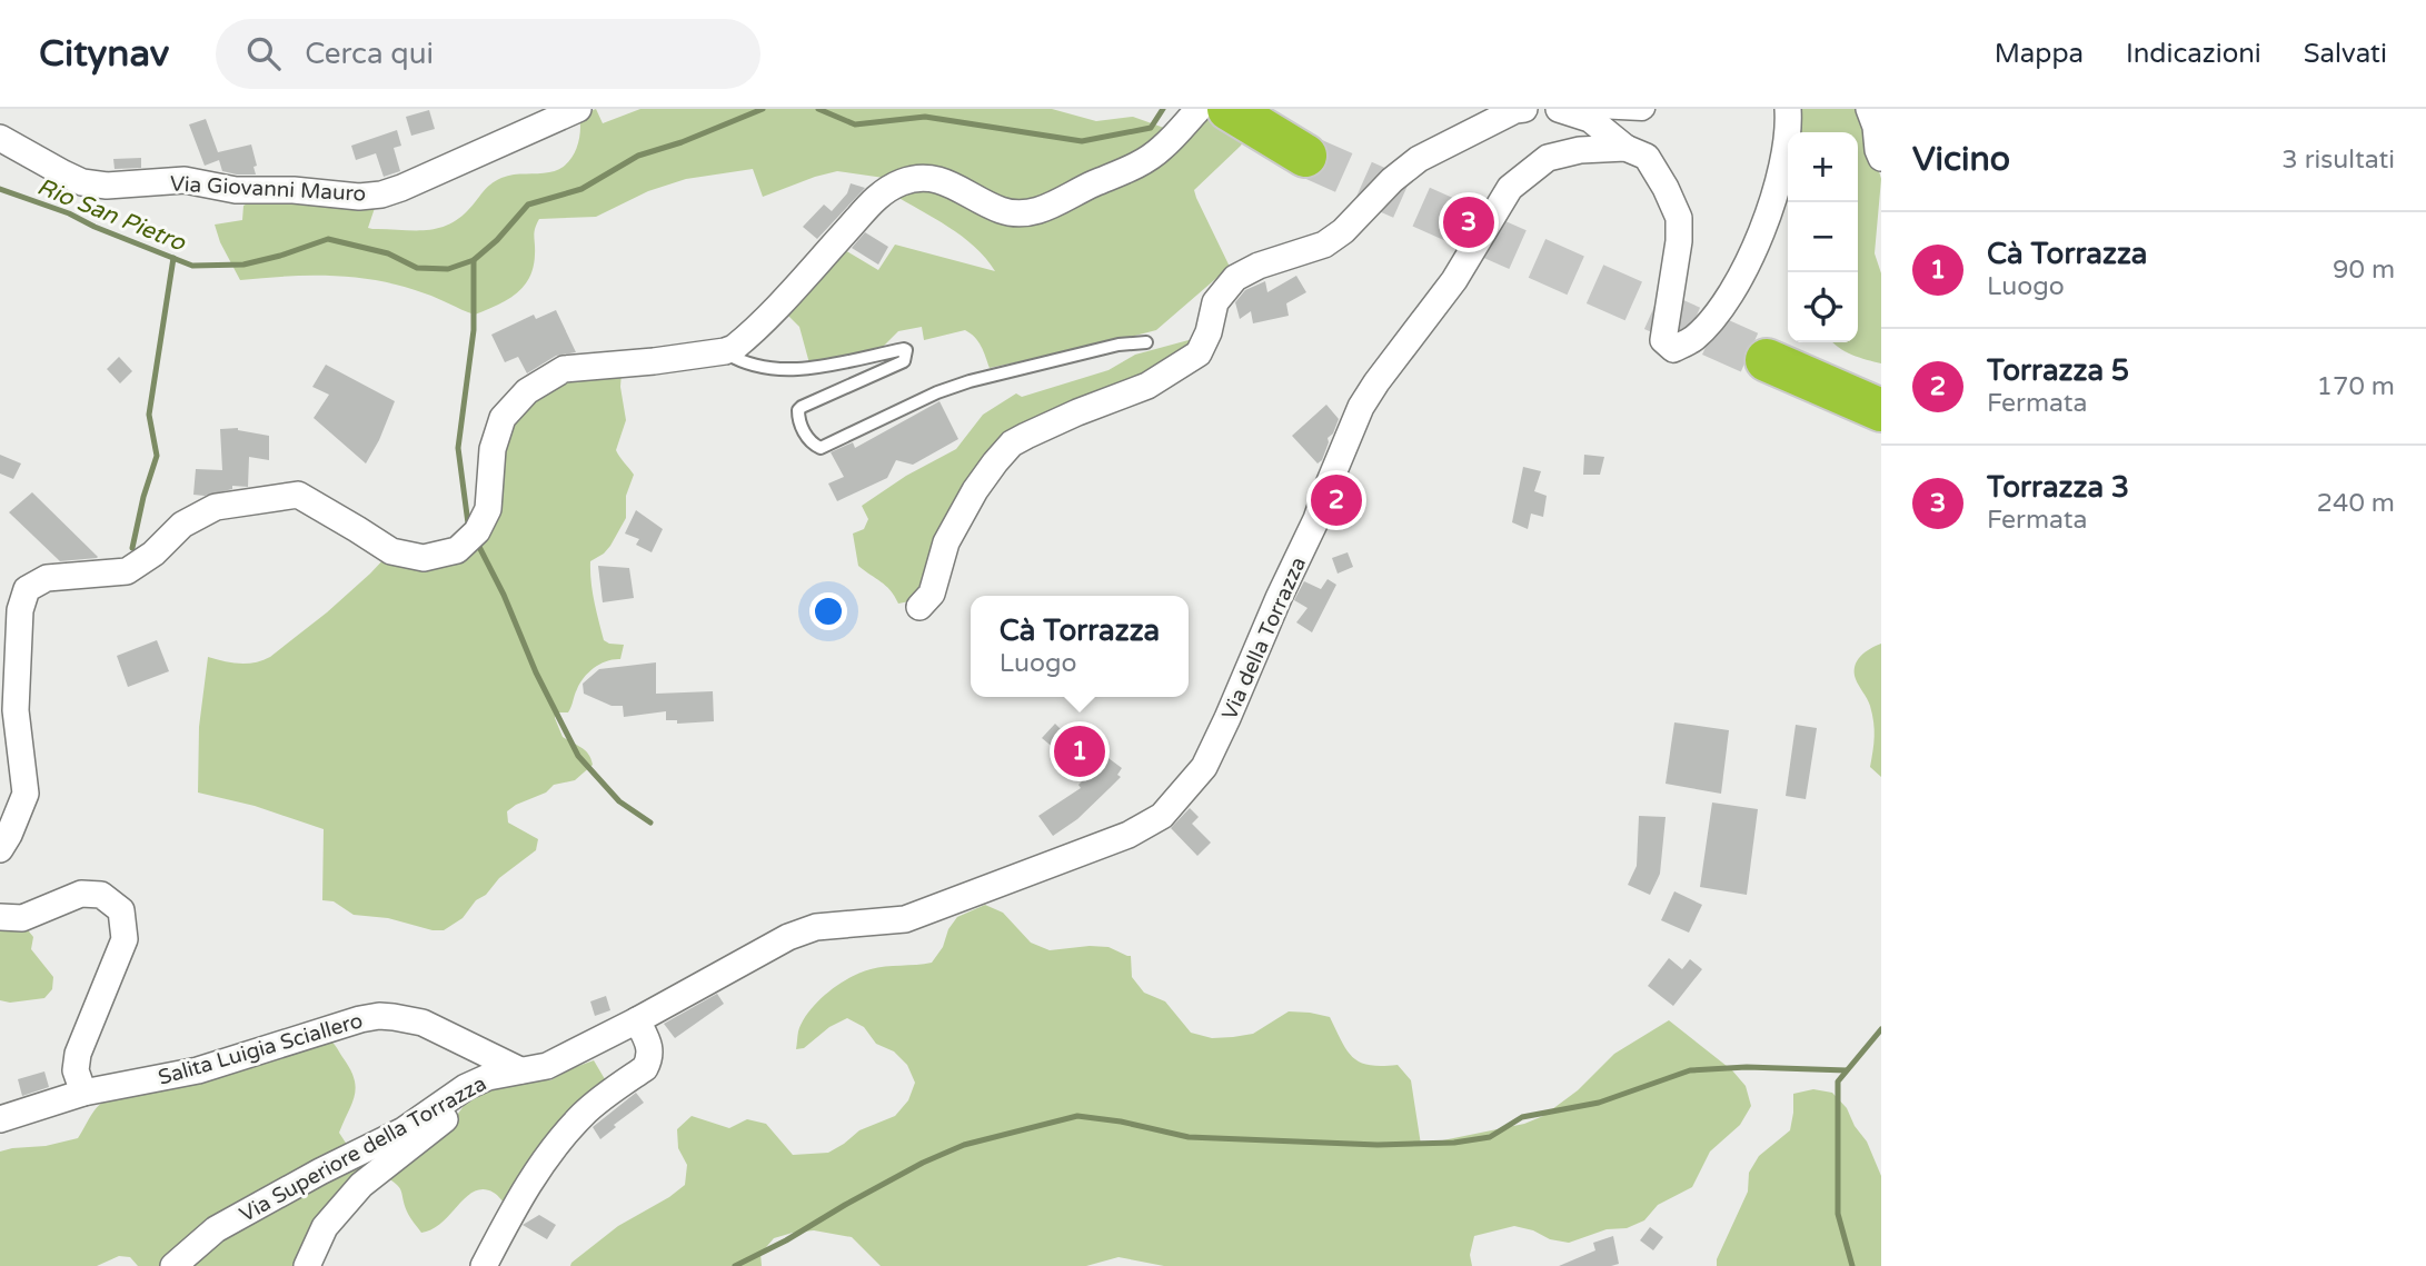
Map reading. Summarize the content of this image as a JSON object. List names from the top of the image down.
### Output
{
  "streets": {
    "street": [
      "Via Giovanni Mauro",
      "Via della Torrazza",
      "Salita Luigia Sciallero",
      "Via Superiore della Torrazza"
    ]
  },
  "crossings": [
    ["Via della Torrazza", "Salita Luigia Sciallero"],
    ["Via della Torrazza", "Via Superiore della Torrazza"],
    ["Salita Luigia Sciallero", "Via Superiore della Torrazza"]
  ],
  "water": ["Rio San Pietro"],
  "page": {
    "header": "Citynav",
    "search": "Cerca qui",
    "nav": ["Mappa", "Indicazioni", "Salvati"],
    "heading": ["Vicino", "3 risultati"],
    "map_buttons": ["+", "−"],
    "pins": ["3", "2", "1"],
    "list": [
      {
        "mark": "1",
        "name": "Cà Torrazza",
        "note": "Luogo",
        "value": "90 m"
      },
      {
        "mark": "2",
        "name": "Torrazza 5",
        "note": "Fermata",
        "value": "170 m"
      },
      {
        "mark": "3",
        "name": "Torrazza 3",
        "note": "Fermata",
        "value": "240 m"
      }
    ],
    "popup": ["Cà Torrazza", "Luogo"]
  }
}
